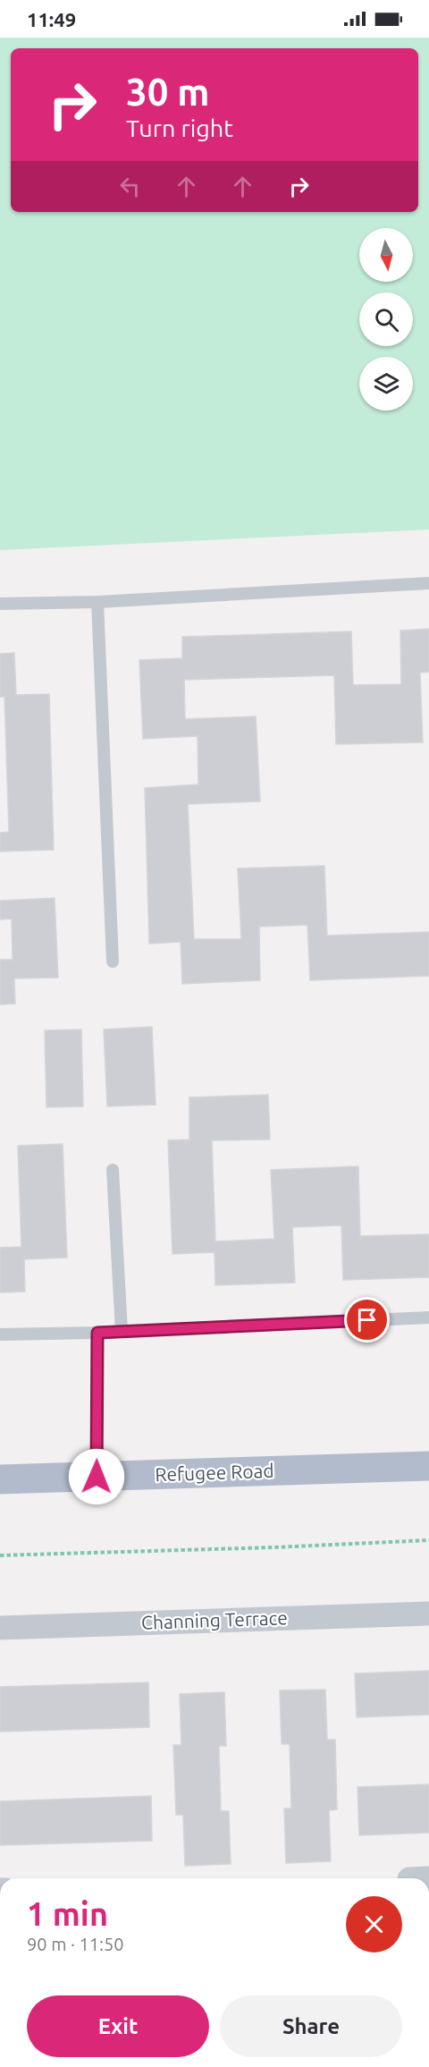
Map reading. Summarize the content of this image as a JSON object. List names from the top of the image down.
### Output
{
  "streets": {
    "main road": ["Refugee Road"],
    "street": ["Channing Terrace"]
  },
  "north": "bottom",
  "page": {
    "status": "11:49",
    "turn": ["30 m", "Turn right"],
    "heading": ["1 min", "90 m · 11:50"],
    "buttons": ["Exit", "Share"]
  }
}
